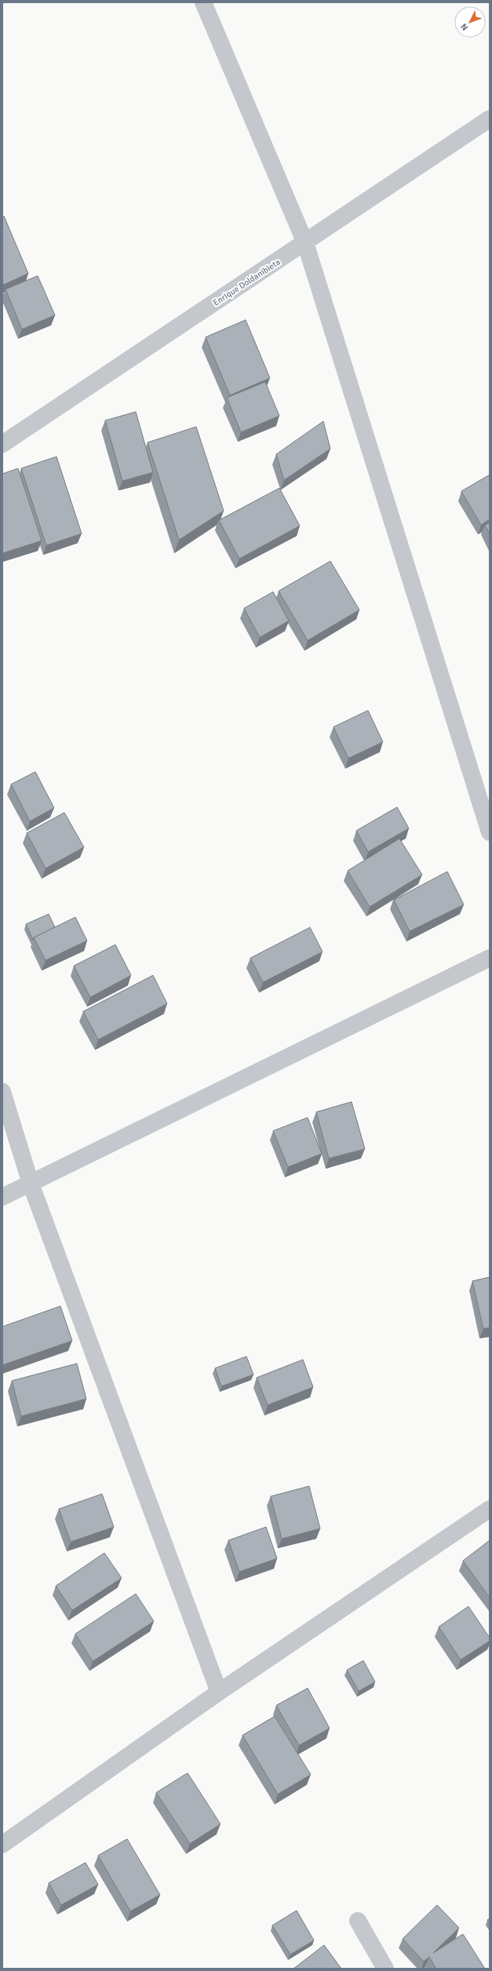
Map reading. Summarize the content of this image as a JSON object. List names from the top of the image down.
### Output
{
  "streets": {
    "street": ["Enrique Doldanibieta"]
  },
  "north": "bottom left"
}
